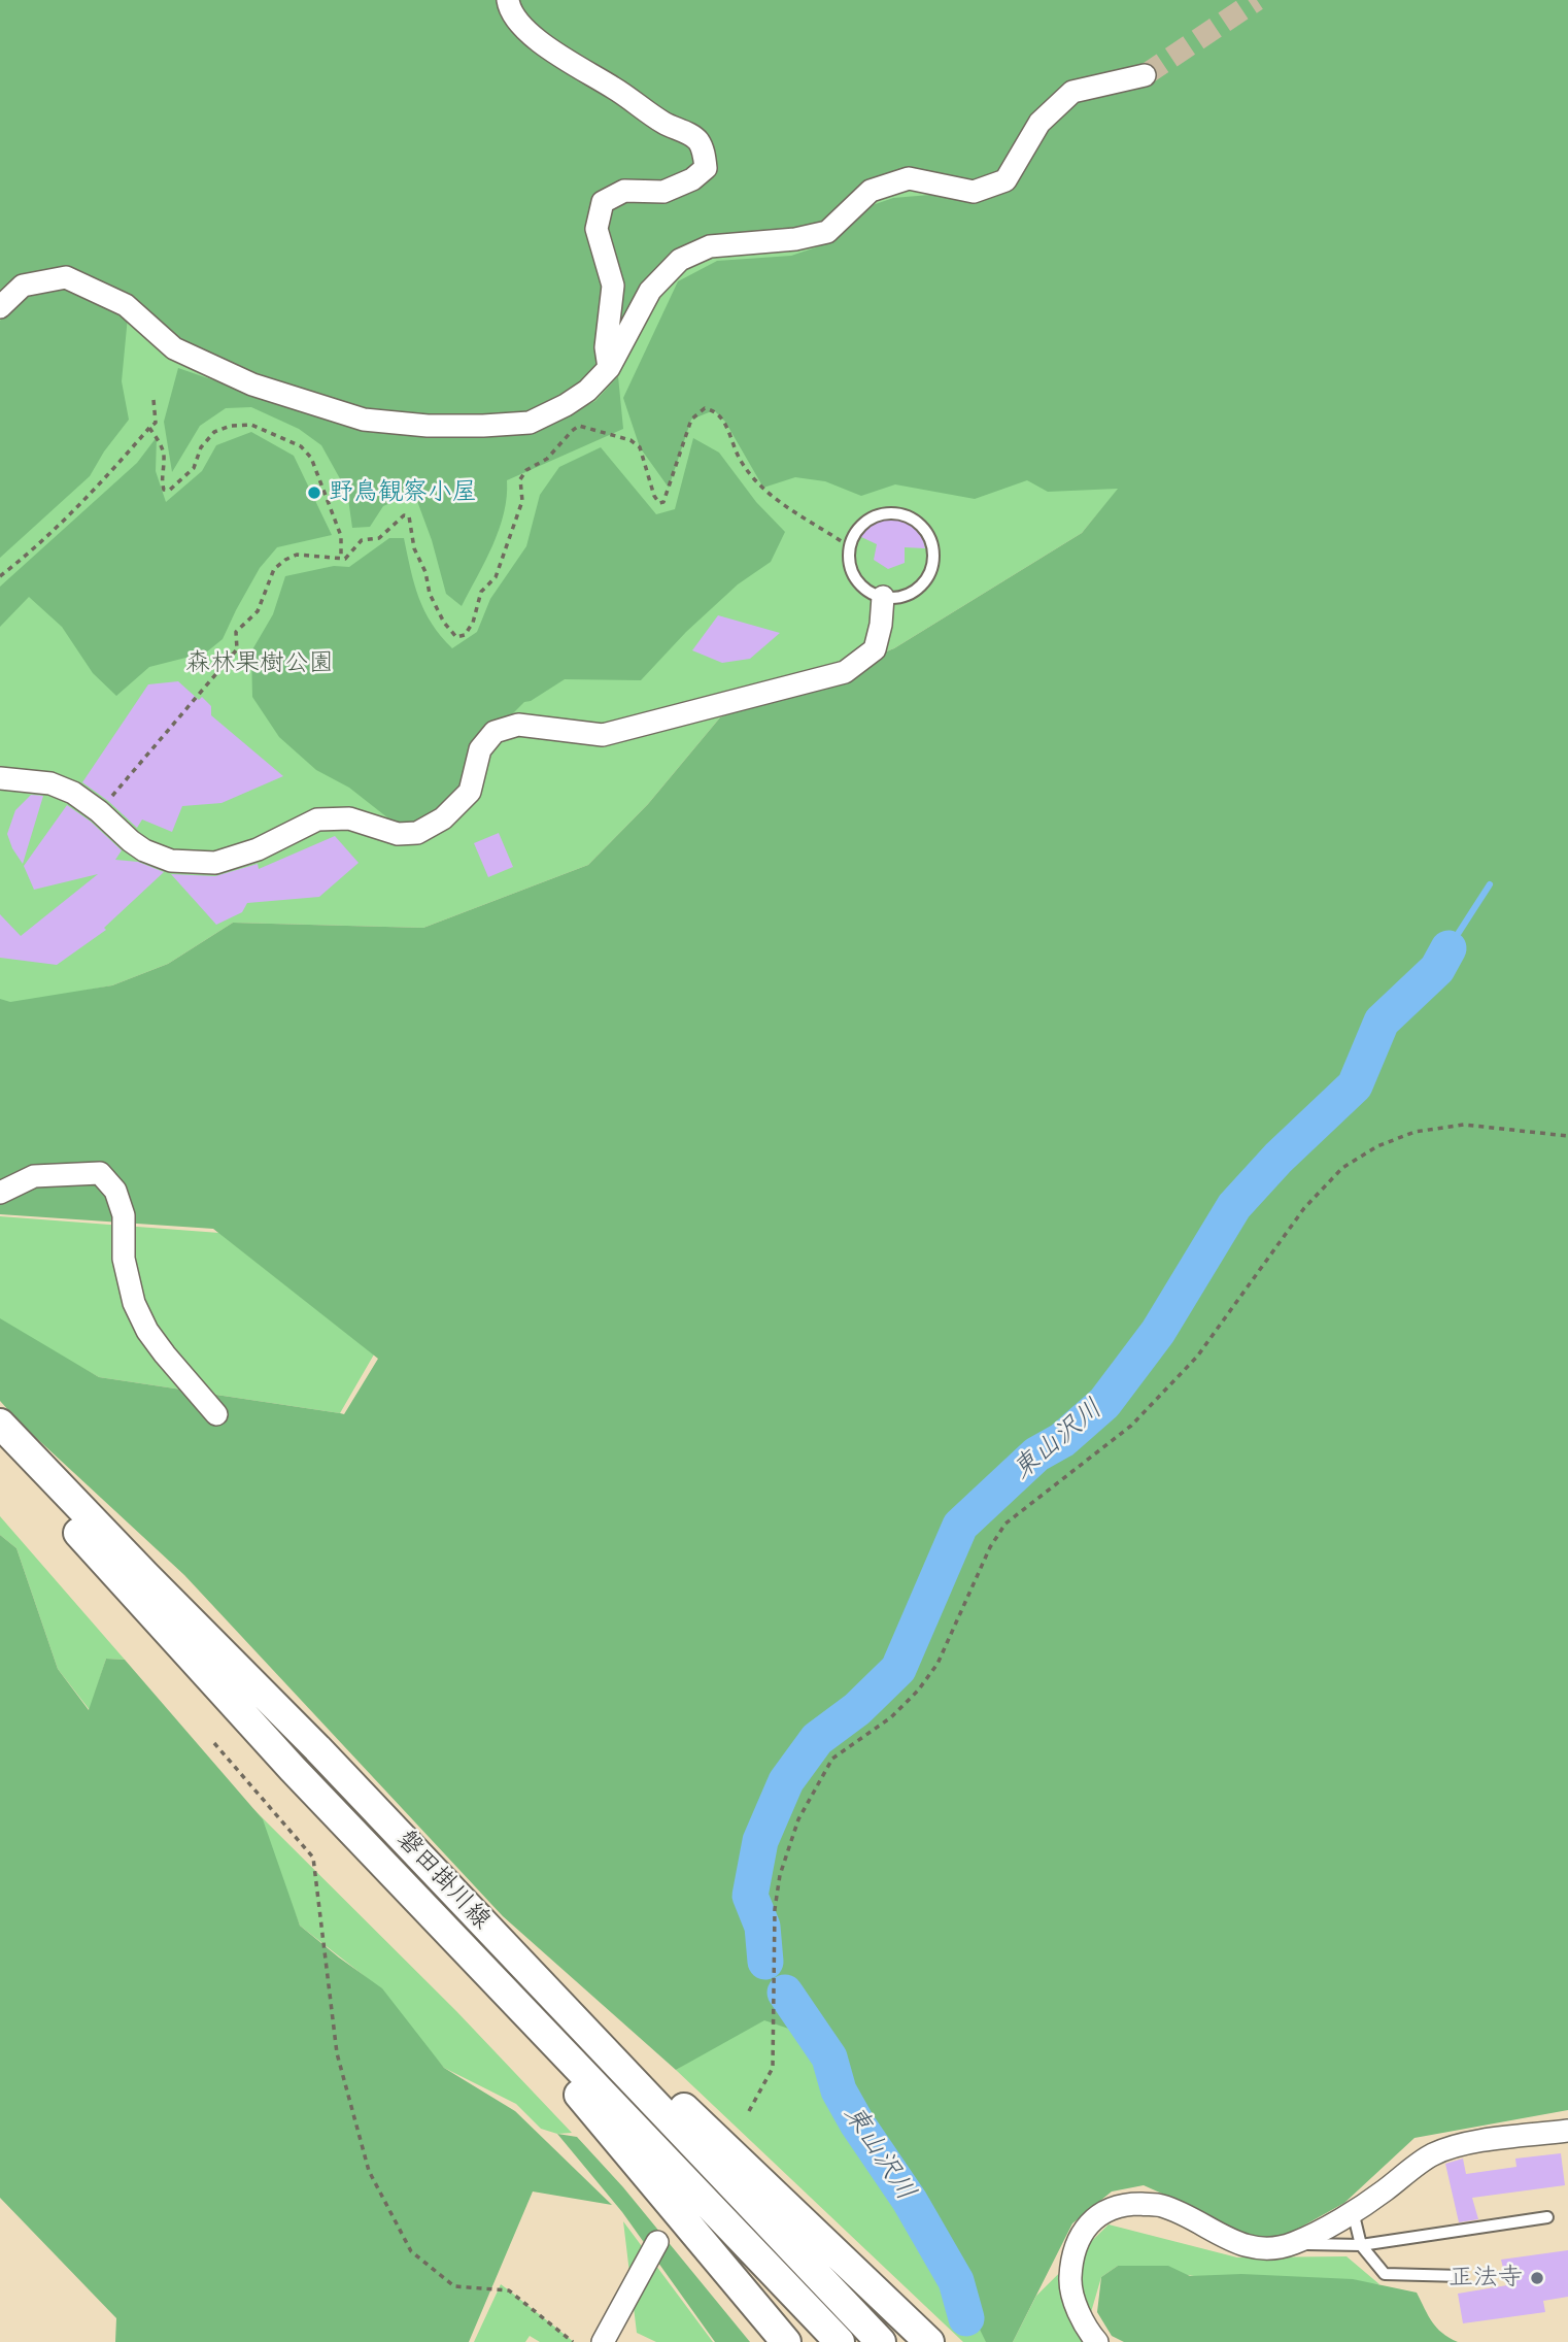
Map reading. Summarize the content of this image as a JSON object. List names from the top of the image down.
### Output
{
  "streets": {
    "main road": ["磐田掛川線"]
  },
  "water": ["東山沢川"],
  "parks": ["森林果樹公園"],
  "places": ["野鳥観察小屋", "正法寺"]
}
